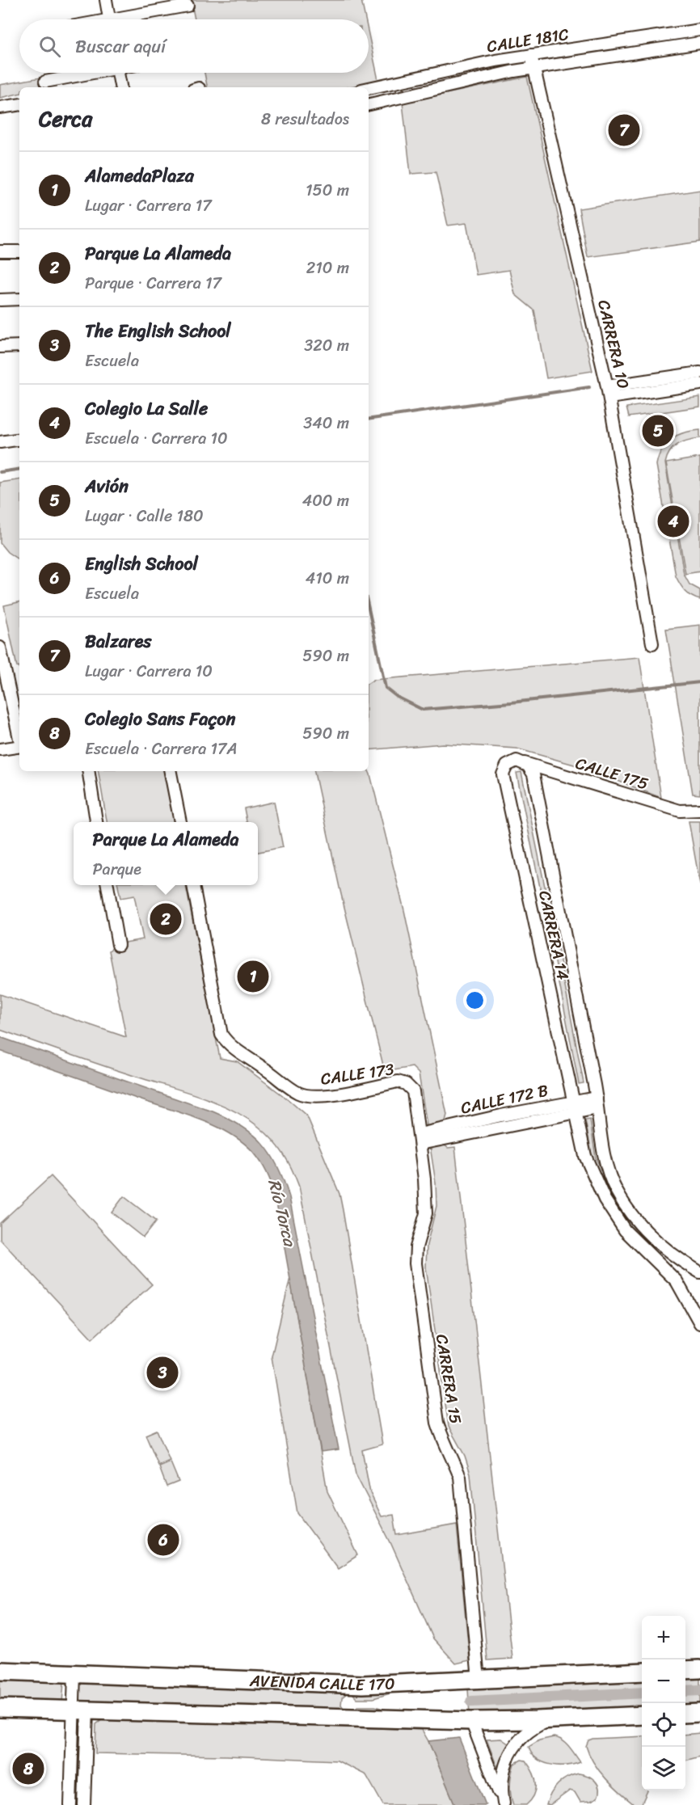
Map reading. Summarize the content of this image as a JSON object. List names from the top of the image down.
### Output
{
  "streets": {
    "main road": ["AVENIDA CALLE 170"],
    "street": [
      "CALLE 181C",
      "CARRERA 10",
      "CALLE 175",
      "CARRERA 14",
      "CALLE 173",
      "CALLE 172 B",
      "CARRERA 15"
    ]
  },
  "crossings": [
    ["CALLE 181C", "CARRERA 10"],
    ["CALLE 175", "CARRERA 14"],
    ["CARRERA 14", "CALLE 172 B"],
    ["CALLE 173", "CARRERA 15"],
    ["CALLE 172 B", "CARRERA 15"],
    ["CARRERA 15", "AVENIDA CALLE 170"]
  ],
  "water": ["Río Torca"],
  "page": {
    "search": "Buscar aquí",
    "heading": ["Cerca", "8 resultados"],
    "pins": [
      "7",
      "5",
      "4",
      "2",
      "1",
      "3",
      "6",
      "8"
    ],
    "list": [
      {
        "mark": "1",
        "name": "AlamedaPlaza",
        "note": "Lugar · Carrera 17",
        "value": "150 m"
      },
      {
        "mark": "2",
        "name": "Parque La Alameda",
        "note": "Parque · Carrera 17",
        "value": "210 m"
      },
      {
        "mark": "3",
        "name": "The English School",
        "note": "Escuela",
        "value": "320 m"
      },
      {
        "mark": "4",
        "name": "Colegio La Salle",
        "note": "Escuela · Carrera 10",
        "value": "340 m"
      },
      {
        "mark": "5",
        "name": "Avión",
        "note": "Lugar · Calle 180",
        "value": "400 m"
      },
      {
        "mark": "6",
        "name": "English School",
        "note": "Escuela",
        "value": "410 m"
      },
      {
        "mark": "7",
        "name": "Balzares",
        "note": "Lugar · Carrera 10",
        "value": "590 m"
      },
      {
        "mark": "8",
        "name": "Colegio Sans Façon",
        "note": "Escuela · Carrera 17A",
        "value": "590 m"
      }
    ],
    "popup": ["Parque La Alameda", "Parque"],
    "map_buttons": ["+", "−"]
  }
}
